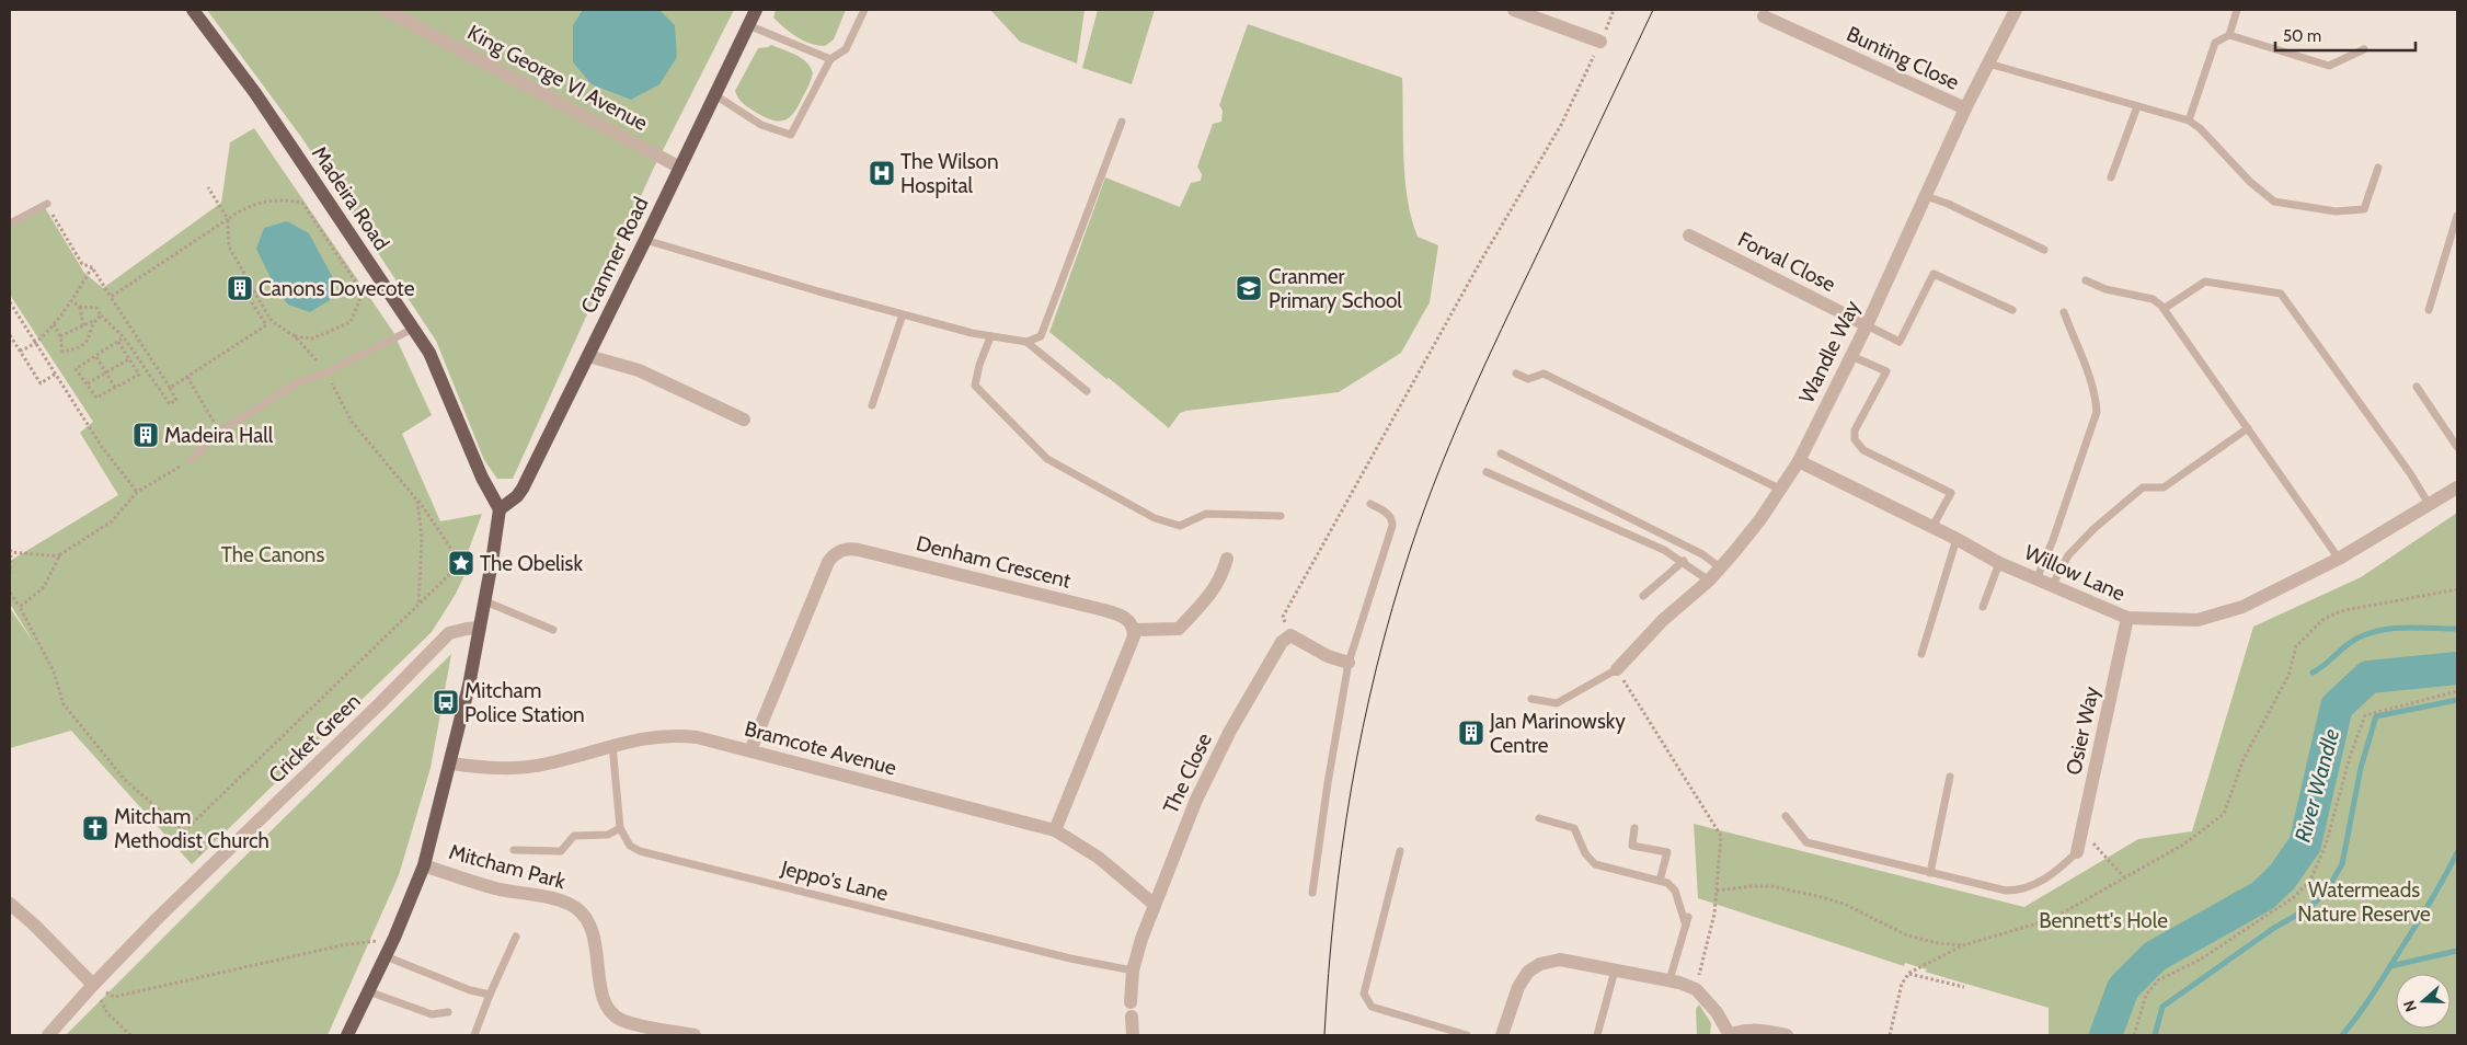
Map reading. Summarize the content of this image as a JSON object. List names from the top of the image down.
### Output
{
  "streets": {
    "main road": ["Madeira Road", "Cranmer Road"],
    "street": [
      "Bunting Close",
      "King George VI Avenue",
      "Forval Close",
      "Wandle Way",
      "Denham Crescent",
      "Willow Lane",
      "Osier Way",
      "Cricket Green",
      "Bramcote Avenue",
      "The Close",
      "Mitcham Park"
    ],
    "lane": ["Jeppo's Lane"]
  },
  "crossings": [
    ["Bunting Close", "Wandle Way"],
    ["King George VI Avenue", "Cranmer Road"],
    ["Madeira Road", "Cranmer Road"],
    ["Forval Close", "Wandle Way"],
    ["Wandle Way", "Willow Lane"],
    ["Denham Crescent", "Bramcote Avenue"],
    ["Willow Lane", "Osier Way"],
    ["Bramcote Avenue", "The Close"],
    ["The Close", "Jeppo's Lane"]
  ],
  "water": ["River Wandle"],
  "parks": ["The Canons", "Watermeads Nature Reserve", "Bennett's Hole"],
  "places": {
    "hospital": ["The Wilson Hospital"],
    "building": ["Canons Dovecote", "Madeira Hall", "Jan Marinowsky Centre"],
    "school or university": ["Cranmer Primary School"],
    "place": ["The Obelisk"],
    "bus stop": ["Mitcham Police Station"],
    "church": ["Mitcham Methodist Church"]
  },
  "scale_bar": "50 m",
  "north": "left"
}
